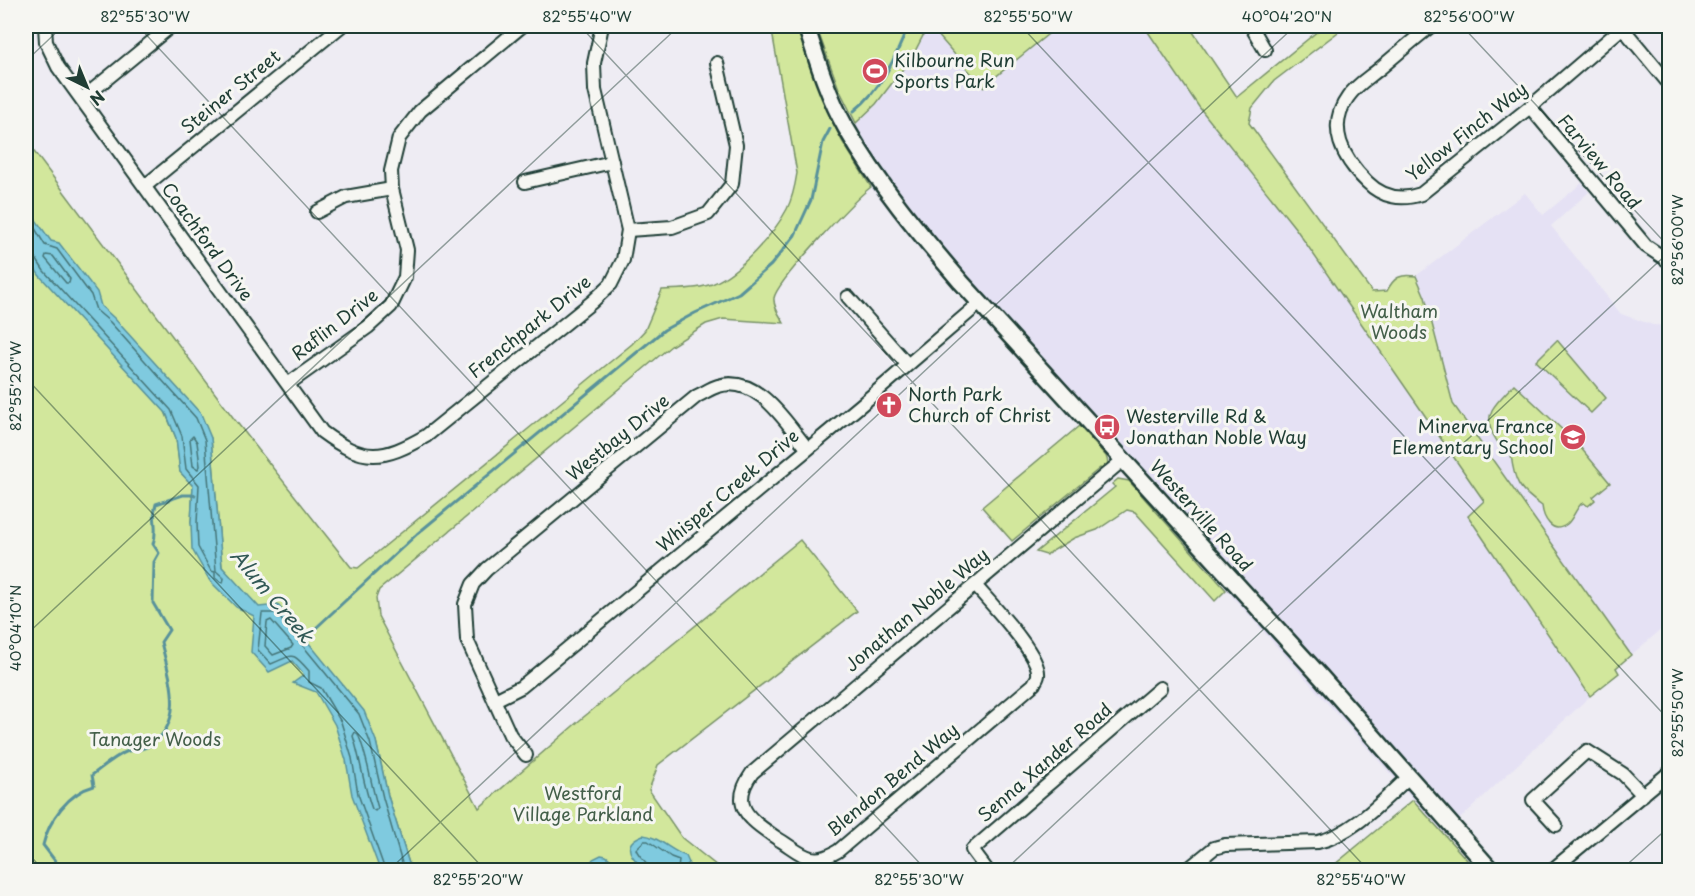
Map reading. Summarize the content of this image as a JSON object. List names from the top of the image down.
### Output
{
  "streets": {
    "main road": ["Westerville Road"],
    "street": [
      "Steiner Street",
      "Yellow Finch Way",
      "Farview Road",
      "Coachford Drive",
      "Raflin Drive",
      "Frenchpark Drive",
      "Westbay Drive",
      "Whisper Creek Drive",
      "Jonathan Noble Way",
      "Senna Xander Road",
      "Blendon Bend Way"
    ]
  },
  "crossings": [
    ["Steiner Street", "Coachford Drive"],
    ["Yellow Finch Way", "Farview Road"],
    ["Coachford Drive", "Raflin Drive"],
    ["Coachford Drive", "Frenchpark Drive"],
    ["Westbay Drive", "Whisper Creek Drive"],
    ["Whisper Creek Drive", "Westerville Road"],
    ["Westerville Road", "Jonathan Noble Way"],
    ["Jonathan Noble Way", "Blendon Bend Way"]
  ],
  "water": ["Alum Creek"],
  "parks": ["Waltham Woods", "Tanager Woods", "Westford Village Parkland"],
  "places": {
    "sports": ["Kilbourne Run Sports Park"],
    "church": ["North Park Church of Christ"],
    "bus stop": ["Westerville Rd & Jonathan Noble Way"],
    "school or university": ["Minerva France Elementary School"]
  },
  "north": "bottom right",
  "coordinates": [
    "82°55'30\"W",
    "82°55'40\"W",
    "82°55'50\"W",
    "40°04'20\"N",
    "82°56'00\"W",
    "82°55'20\"W",
    "40°04'10\"N"
  ]
}
